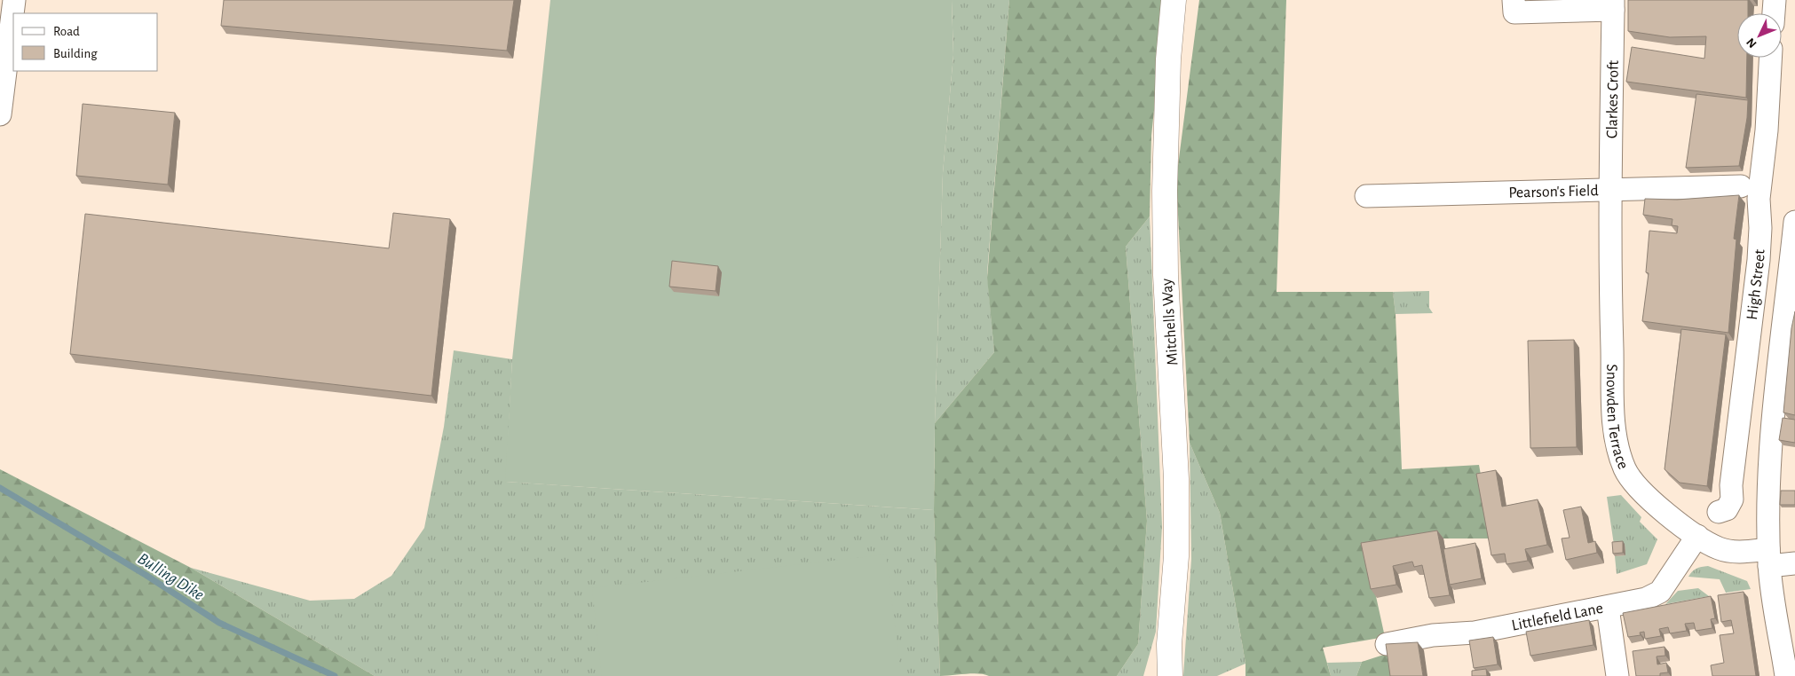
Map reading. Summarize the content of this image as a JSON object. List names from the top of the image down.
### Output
{
  "streets": {
    "main road": ["Mitchells Way"],
    "street": [
      "Clarkes Croft",
      "Pearson's Field",
      "High Street",
      "Snowden Terrace",
      "Littlefield Lane"
    ]
  },
  "crossings": [
    ["Clarkes Croft", "Pearson's Field"],
    ["Clarkes Croft", "Snowden Terrace"],
    ["Pearson's Field", "Snowden Terrace"],
    ["High Street", "Snowden Terrace"],
    ["Snowden Terrace", "Littlefield Lane"]
  ],
  "water": ["Bulling Dike"],
  "legend": ["Road", "Building"],
  "north": "bottom left"
}
